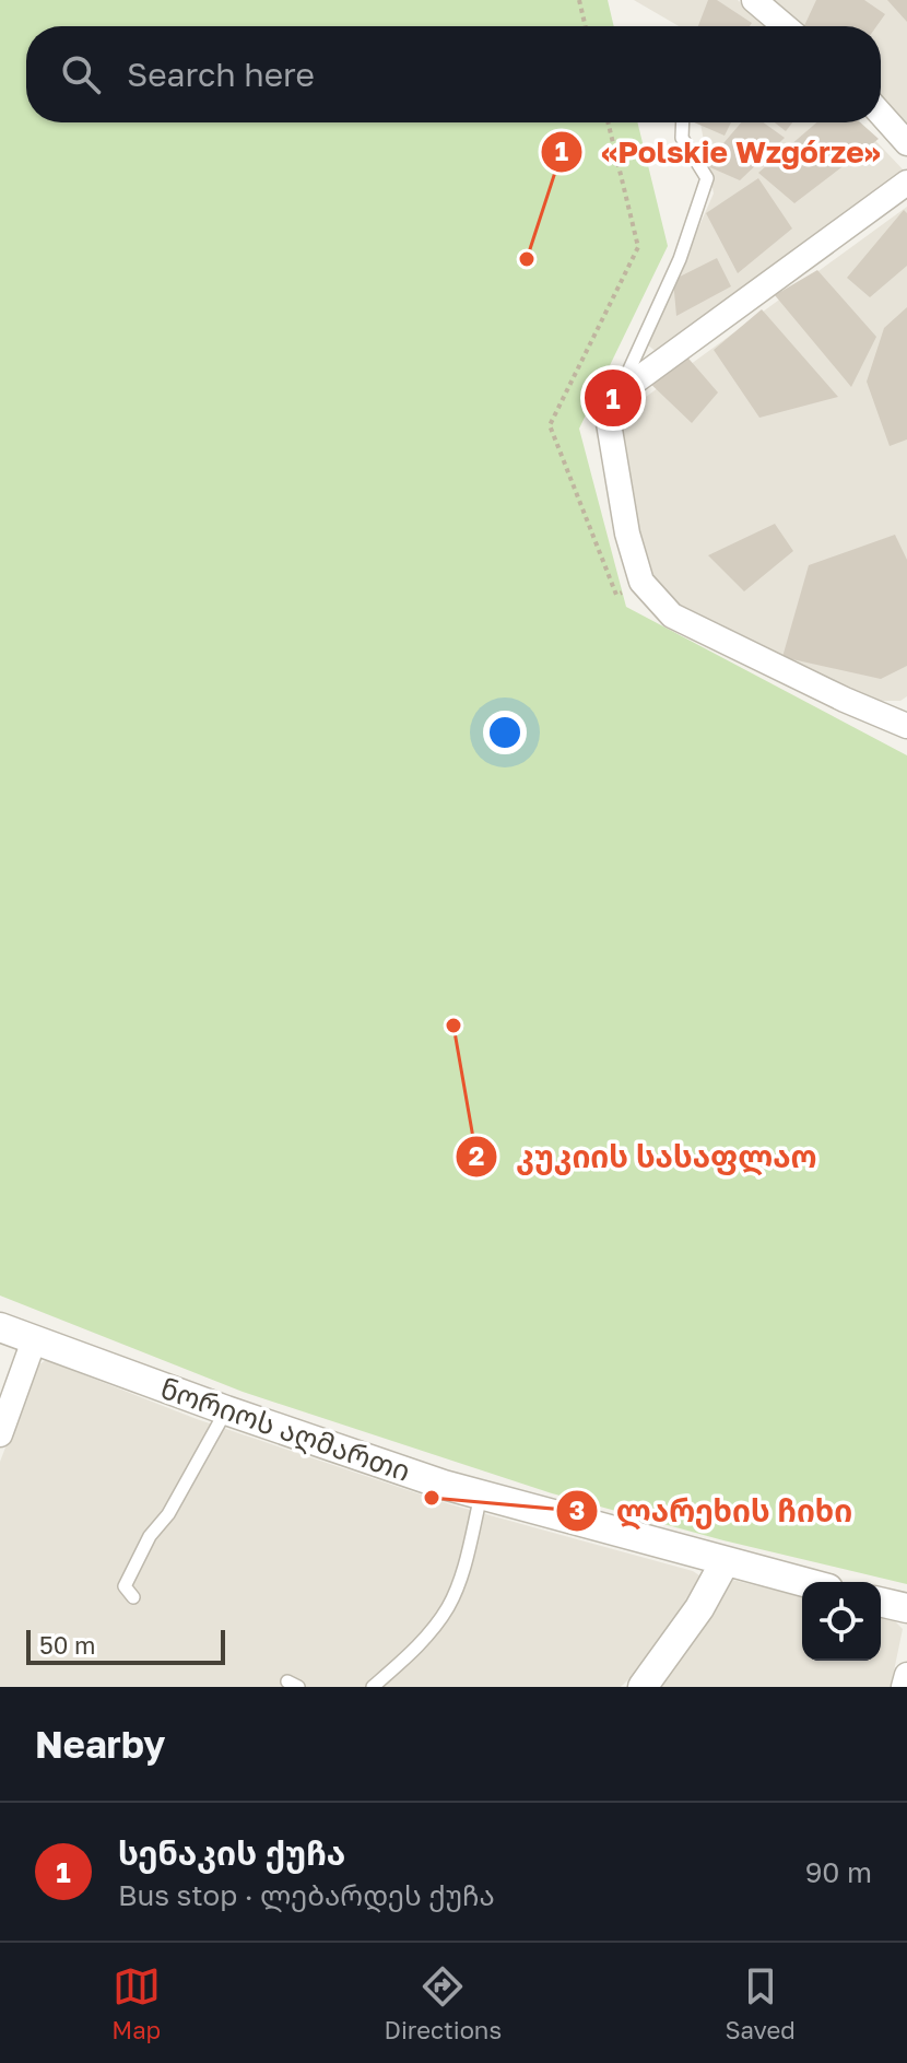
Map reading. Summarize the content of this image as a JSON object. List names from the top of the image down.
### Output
{
  "streets": {
    "street": ["ნორიოს აღმართი"]
  },
  "places": ["«Polskie Wzgórze»", "კუკიის სასაფლაო", "ლარეხის ჩიხი"],
  "scale_bar": "50 m",
  "page": {
    "search": "Search here",
    "pins": "1",
    "scale": "50 m",
    "heading": "Nearby",
    "list": [
      {
        "mark": "1",
        "name": "სენაკის ქუჩა",
        "note": "Bus stop · ლებარდეს ქუჩა",
        "value": "90 m"
      }
    ],
    "nav": ["Map", "Directions", "Saved"]
  }
}
